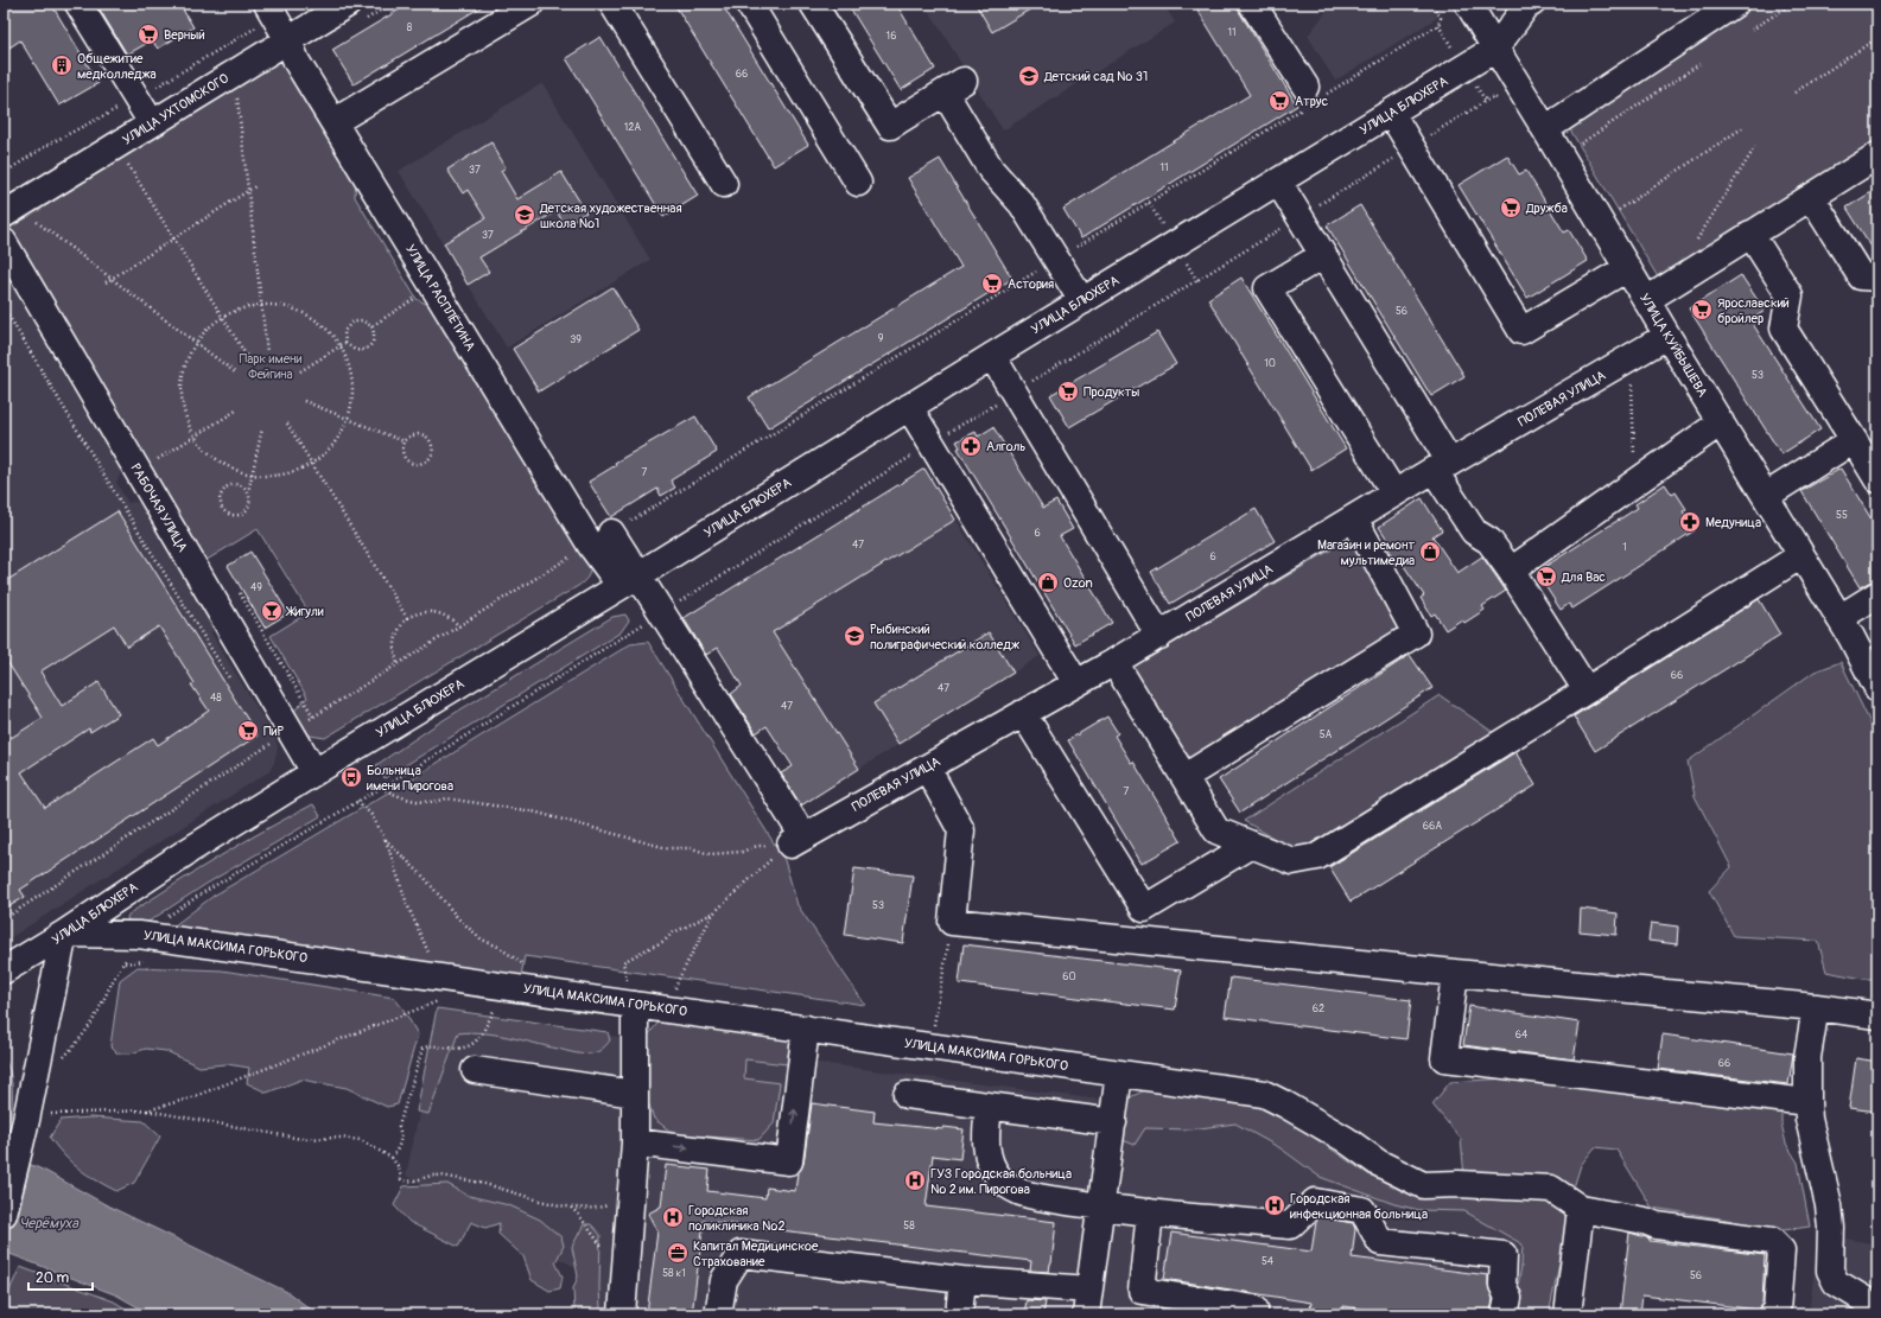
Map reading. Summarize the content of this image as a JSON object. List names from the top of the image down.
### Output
{
  "streets": {
    "street": [
      "УЛИЦА БЛЮХЕРА",
      "УЛИЦА УХТОМСКОГО",
      "УЛИЦА РАСПЛЁТИНА",
      "УЛИЦА КУЙБЫШЕВА",
      "ПОЛЕВАЯ УЛИЦА",
      "РАБОЧАЯ УЛИЦА",
      "УЛИЦА МАКСИМА ГОРЬКОГО"
    ]
  },
  "crossings": [
    ["УЛИЦА БЛЮХЕРА", "УЛИЦА РАСПЛЁТИНА"],
    ["УЛИЦА БЛЮХЕРА", "УЛИЦА КУЙБЫШЕВА"],
    ["УЛИЦА БЛЮХЕРА", "РАБОЧАЯ УЛИЦА"],
    ["УЛИЦА БЛЮХЕРА", "УЛИЦА МАКСИМА ГОРЬКОГО"],
    ["УЛИЦА УХТОМСКОГО", "УЛИЦА РАСПЛЁТИНА"],
    ["УЛИЦА РАСПЛЁТИНА", "ПОЛЕВАЯ УЛИЦА"],
    ["УЛИЦА КУЙБЫШЕВА", "ПОЛЕВАЯ УЛИЦА"]
  ],
  "water": ["Черёмуха"],
  "parks": ["Парк имени Фейгина"],
  "places": {
    "supermarket": [
      "Верный",
      "Атрус",
      "Дружба",
      "Астория",
      "Ярославский бройлер",
      "Продукты",
      "Для Вас",
      "ПиР"
    ],
    "building": ["Общежитие медколледжа"],
    "school or university": ["Детский сад № 31", "Детская художественная школа №1", "Рыбинский полиграфический колледж"],
    "pharmacy": ["Алголь", "Медуница"],
    "shop": ["Магазин и ремонт мультимедиа", "Ozon"],
    "bar": ["Жигули"],
    "bus stop": ["Больница имени Пирогова"],
    "hospital": ["ГУЗ Городская больница № 2 им. Пирогова", "Городская инфекционная больница", "Городская поликлиника №2"],
    "office": ["Капитал Медицинское Страхование"]
  },
  "house_numbers": [
    "8",
    "11",
    "16",
    "66",
    "12А",
    "11",
    "37",
    "37",
    "56",
    "9",
    "39",
    "10",
    "53",
    "7",
    "55",
    "6",
    "47",
    "1",
    "6",
    "49",
    "66",
    "47",
    "48",
    "47",
    "5А",
    "7",
    "66А",
    "53",
    "60",
    "62",
    "64",
    "66",
    "58",
    "54",
    "58 к1",
    "56"
  ],
  "scale_bar": "20 m"
}
